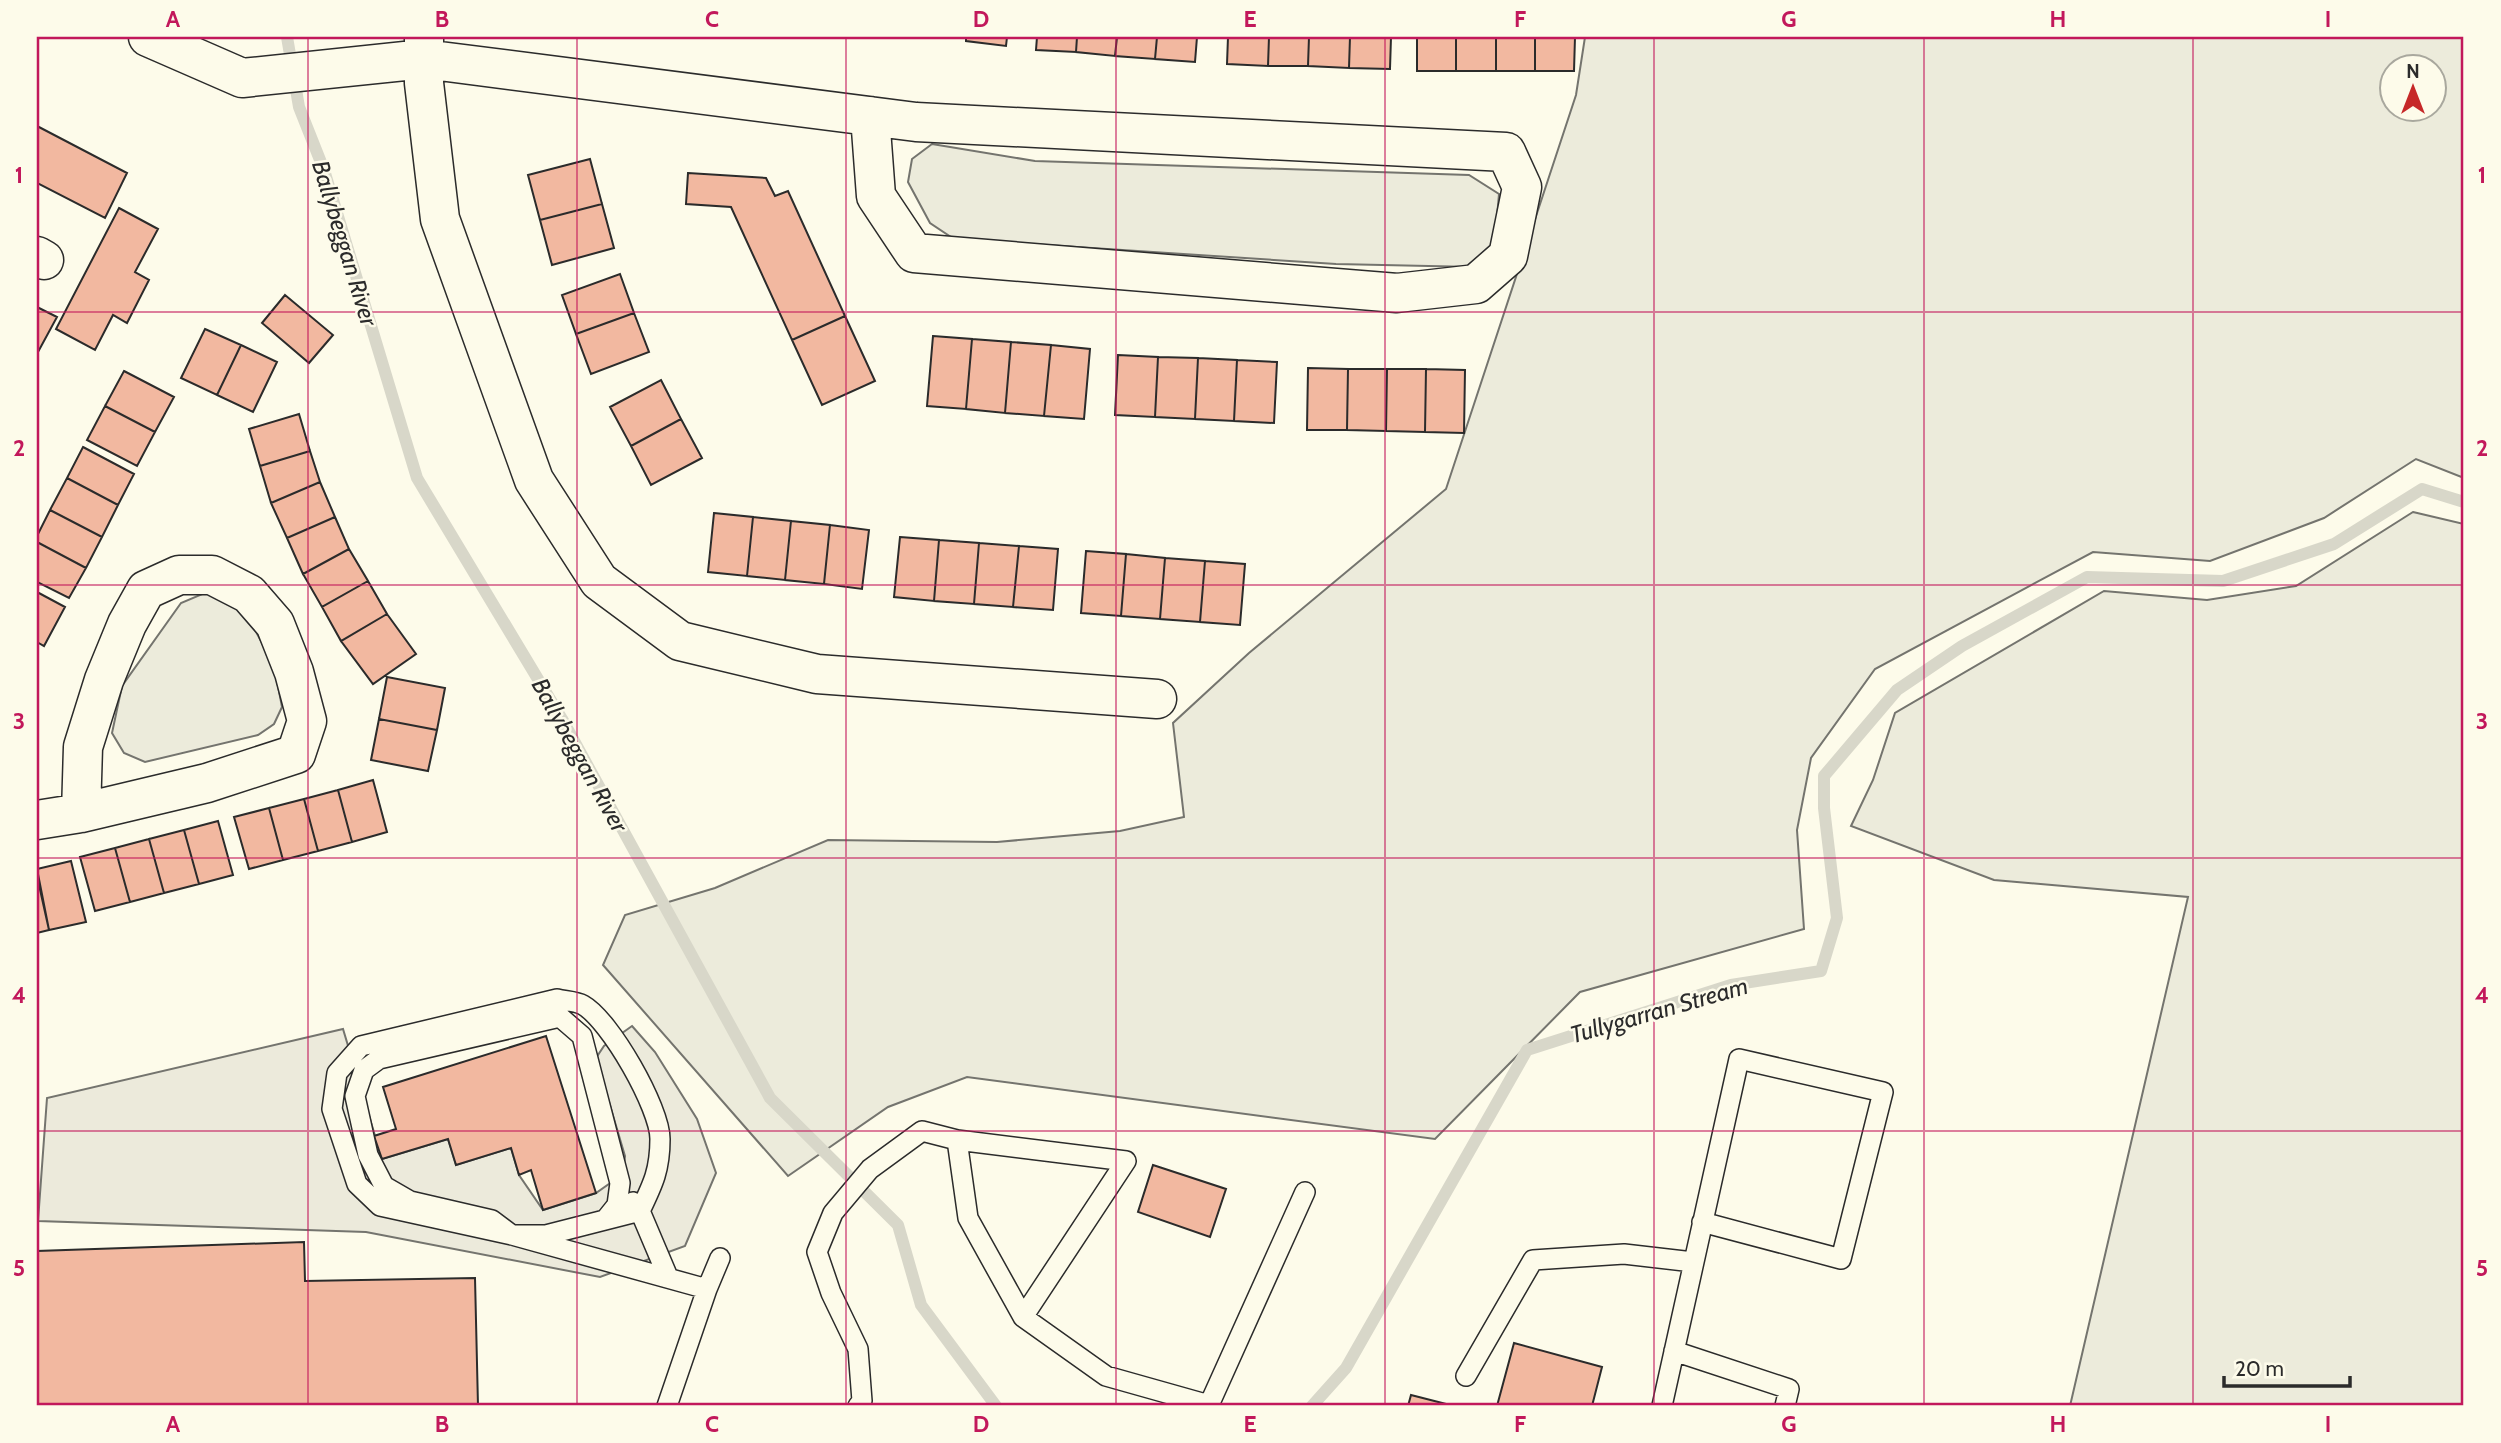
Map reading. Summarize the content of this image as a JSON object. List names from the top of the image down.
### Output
{
  "water": ["Ballybeggan River", "Tullygarran Stream"],
  "scale_bar": "20 m",
  "north": "top",
  "grid": {
    "columns": [
      "A",
      "B",
      "C",
      "D",
      "E",
      "F",
      "G",
      "H",
      "I"
    ],
    "rows": [
      "1",
      "2",
      "3",
      "4",
      "5"
    ]
  }
}
